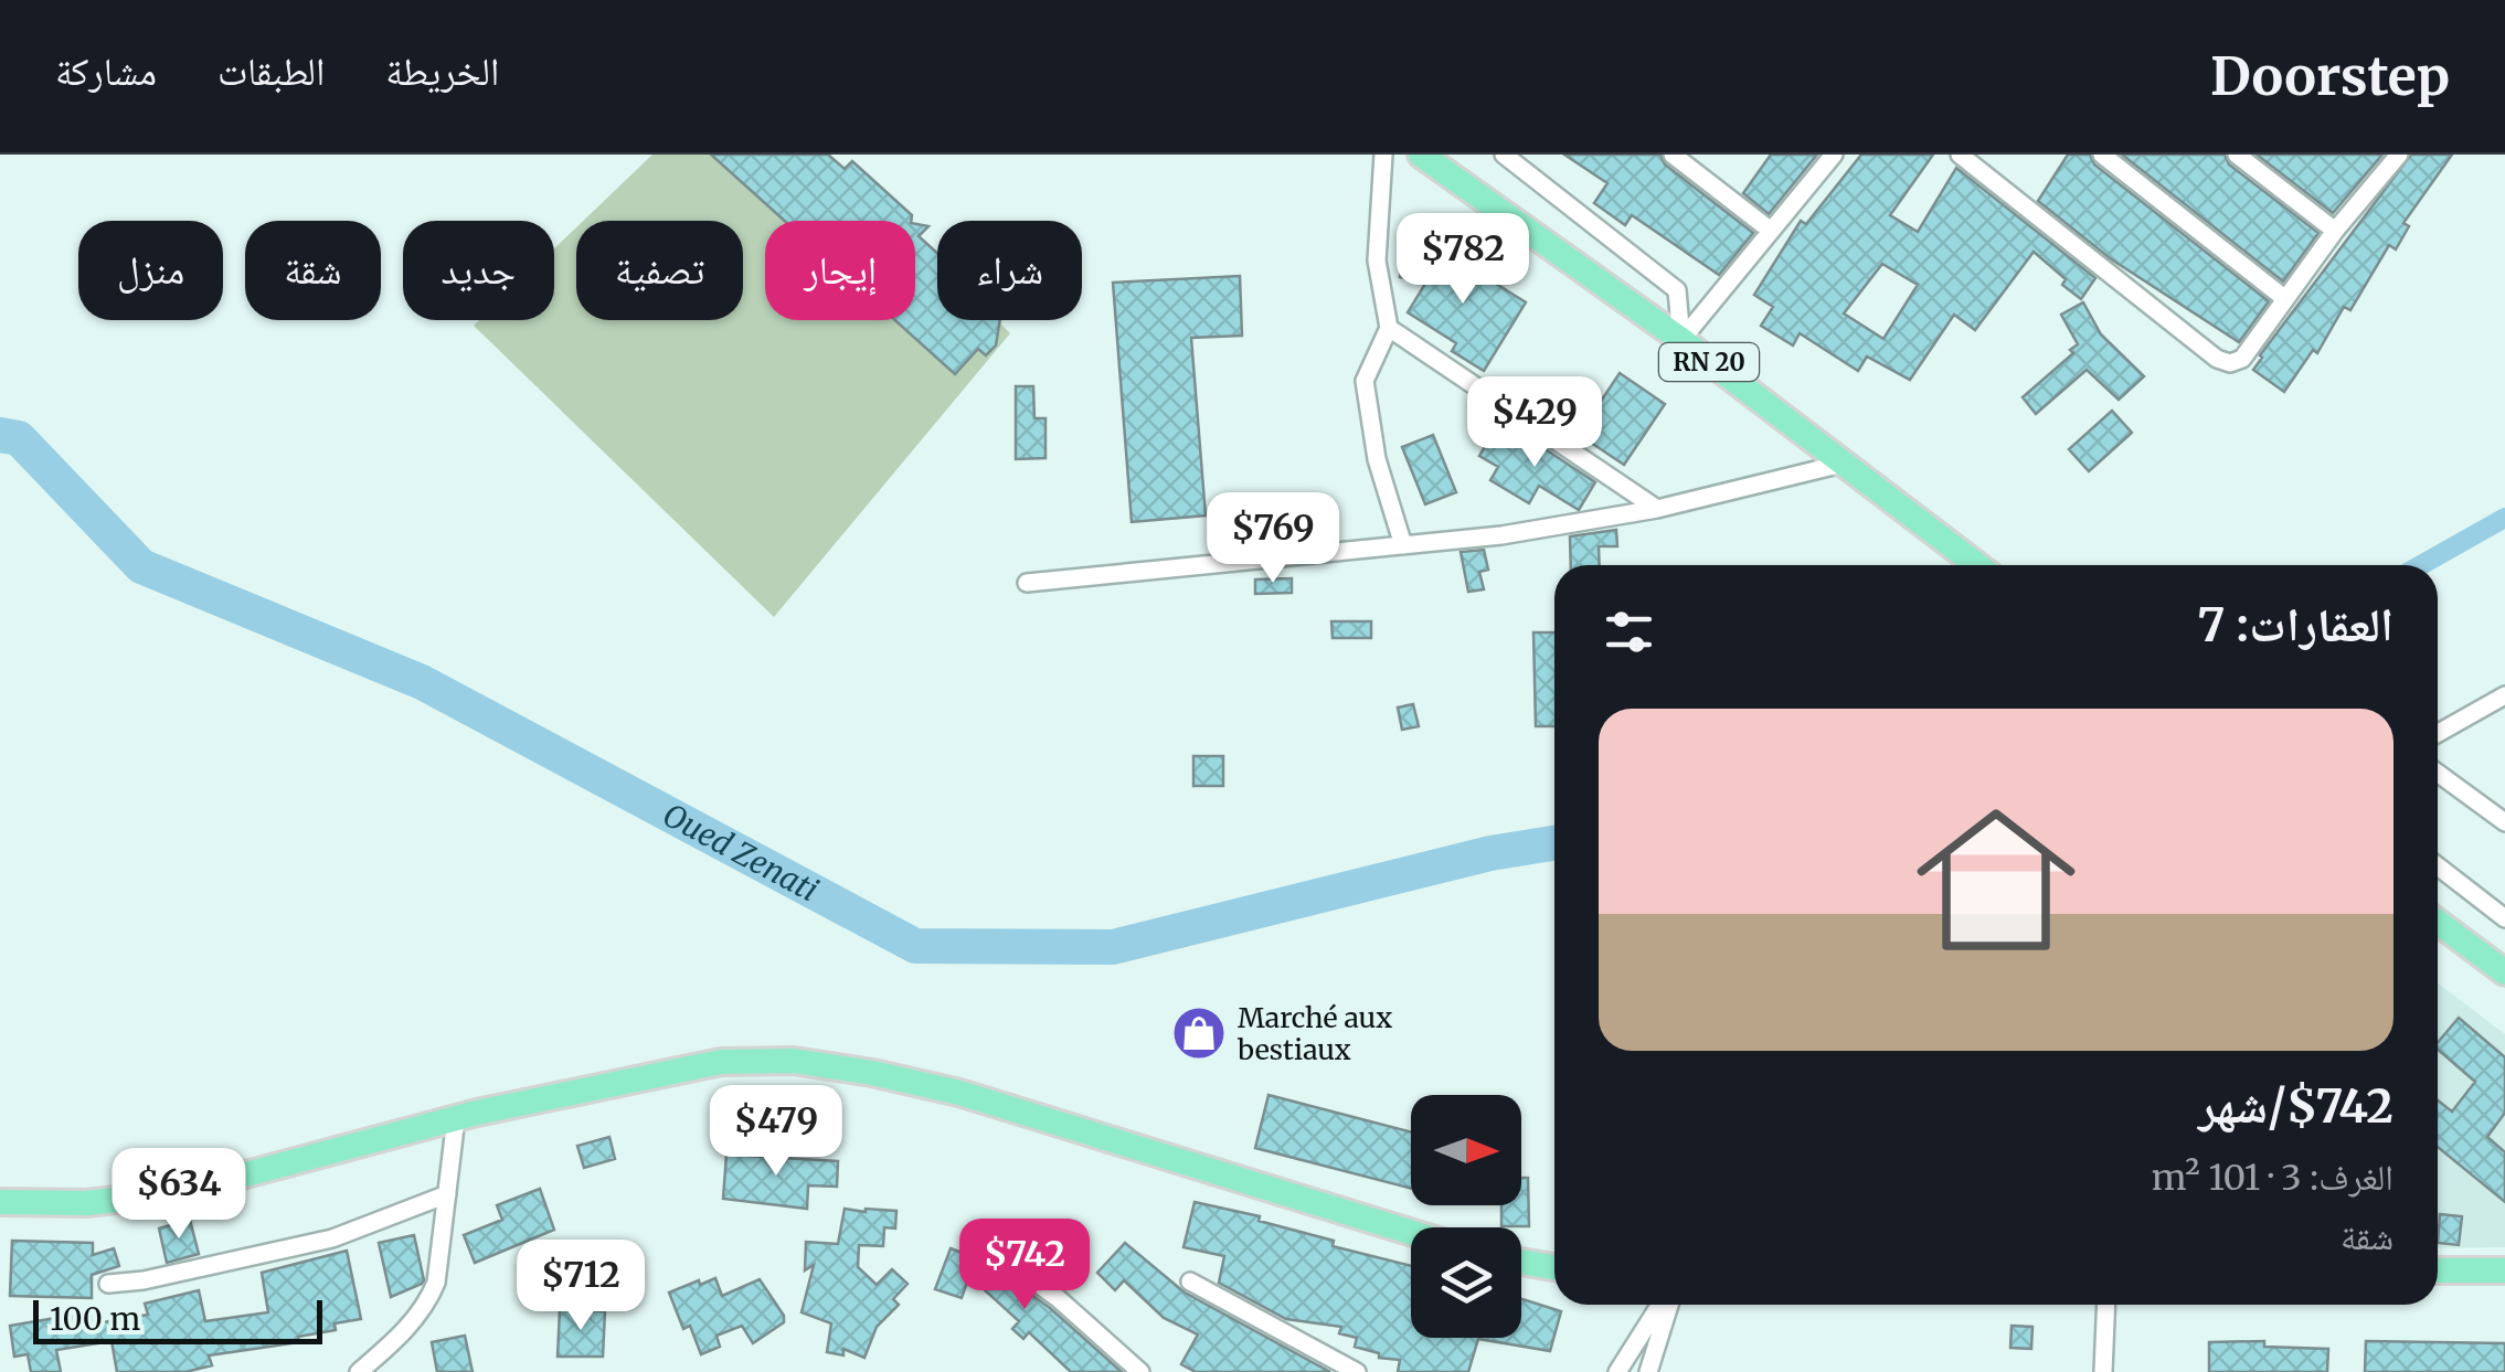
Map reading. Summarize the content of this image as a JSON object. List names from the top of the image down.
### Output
{
  "streets": {
    "main road": ["RN 20"]
  },
  "water": ["Oued Zenati"],
  "places": {
    "shop": ["Marché aux bestiaux"]
  },
  "scale_bar": "100 m",
  "north": "right",
  "page": {
    "header": "Doorstep",
    "nav": ["الخريطة", "الطبقات", "مشاركة"],
    "price": [
      "$782",
      "$429",
      "$769",
      "$479",
      "$634",
      "$742",
      "$712"
    ],
    "chip": [
      "شراء",
      "إيجار",
      "تصفية",
      "جديد",
      "شقة",
      "منزل"
    ],
    "heading": "العقارات: 7",
    "list": [
      {
        "name": "$742/شهر",
        "note": "الغرف: 3 · 101 m² · شقة"
      }
    ],
    "scale": "100 m"
  }
}
